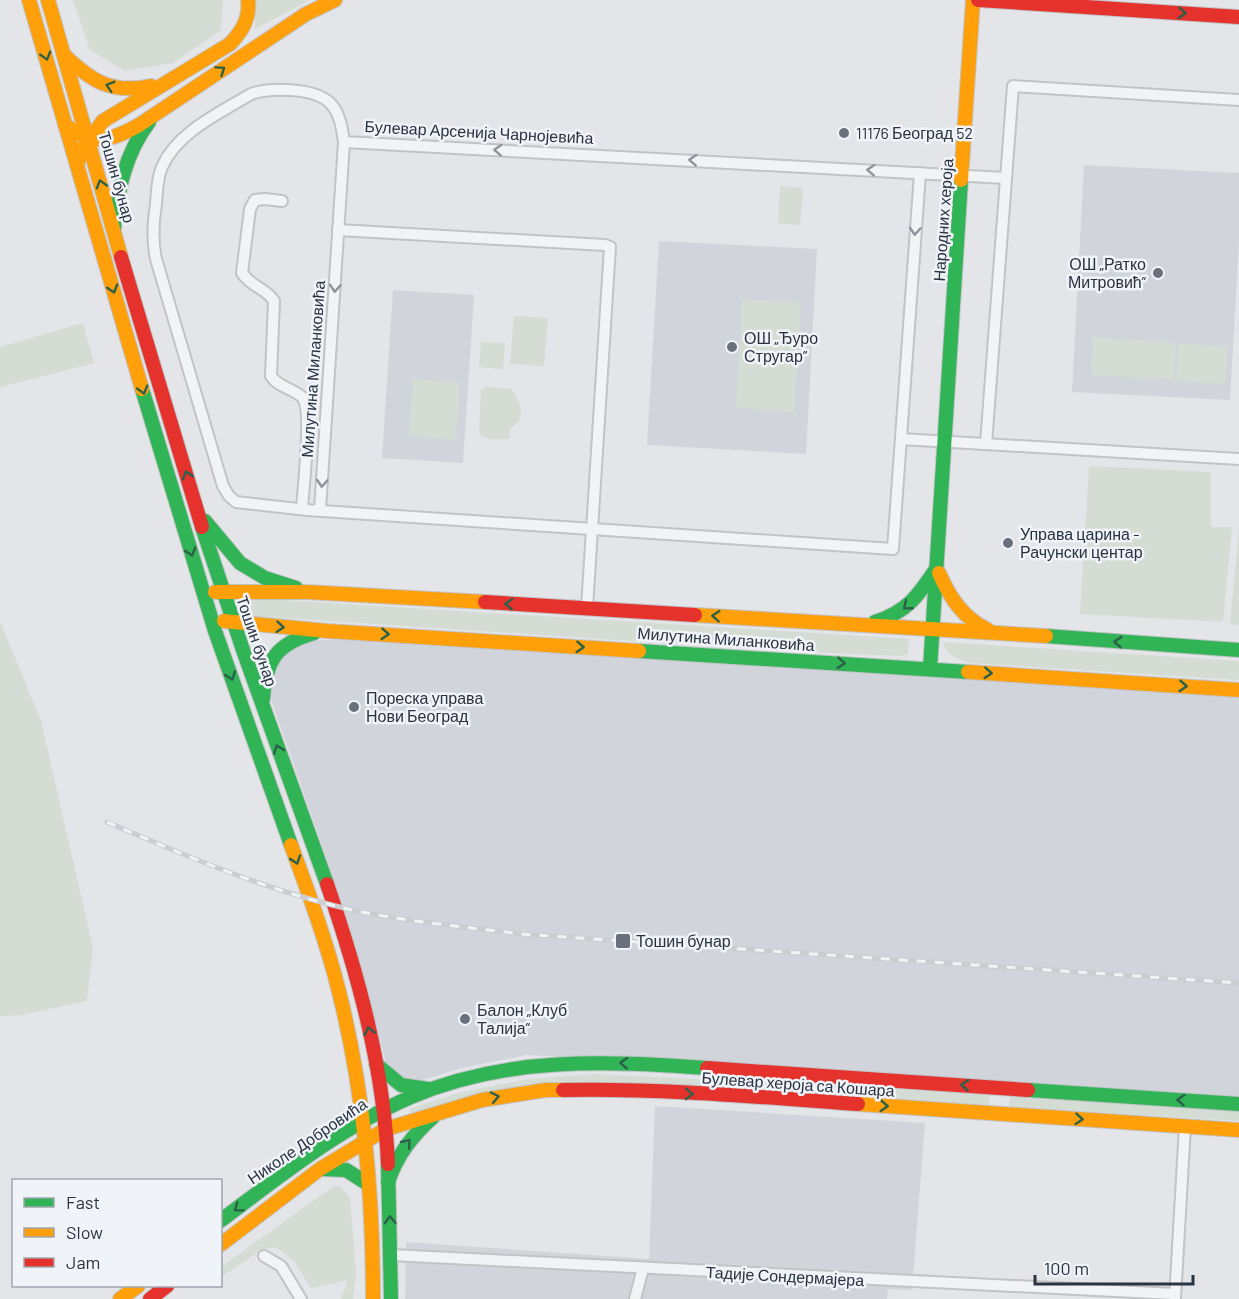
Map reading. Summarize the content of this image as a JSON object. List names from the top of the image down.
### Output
{
  "streets": {
    "main road": [
      "Тошин бунар",
      "Народних хероја",
      "Милутина Миланковића",
      "Булевар хероја са Кошара",
      "Николе Добровића"
    ],
    "street": ["Булевар Арсенија Чарнојевића", "Тадије Сондермајера"]
  },
  "crossings": [
    ["Булевар Арсенија Чарнојевића", "Народних хероја"],
    ["Булевар Арсенија Чарнојевића", "Милутина Миланковића"],
    ["Тошин бунар", "Милутина Миланковића"],
    ["Тошин бунар", "Булевар хероја са Кошара"],
    ["Тошин бунар", "Николе Добровића"],
    ["Тошин бунар", "Тадије Сондермајера"],
    ["Народних хероја", "Милутина Миланковића"],
    ["Булевар хероја са Кошара", "Николе Добровића"]
  ],
  "one_way": ["Булевар Арсенија Чарнојевића"],
  "places": {
    "other": [
      "11176 Београд 52",
      "ОШ „Ратко Митровић”",
      "ОШ „Ђуро Стругар”",
      "Управа царина - Рачунски центар",
      "Пореска управа Нови Београд",
      "Балон „Клуб Талија”"
    ],
    "transit": ["Тошин бунар"]
  },
  "legend": ["Fast", "Slow", "Jam"],
  "scale_bar": "100 m"
}
